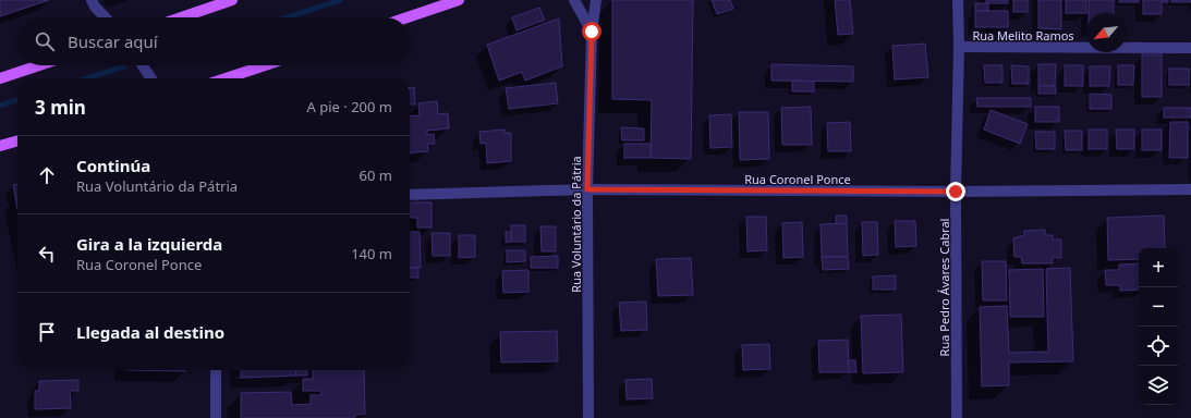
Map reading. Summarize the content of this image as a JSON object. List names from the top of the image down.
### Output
{
  "streets": {
    "street": [
      "Rua Melito Ramos",
      "Rua Coronel Ponce",
      "Rua Voluntário da Pátria",
      "Rua Pedro Ávares Cabral"
    ]
  },
  "crossings": [
    ["Rua Melito Ramos", "Rua Pedro Ávares Cabral"],
    ["Rua Coronel Ponce", "Rua Voluntário da Pátria"],
    ["Rua Coronel Ponce", "Rua Pedro Ávares Cabral"]
  ],
  "north": "bottom left",
  "page": {
    "search": "Buscar aquí",
    "heading": ["3 min", "A pie · 200 m"],
    "list": [
      ["Continúa", "Rua Voluntário da Pátria", "60 m"],
      ["Gira a la izquierda", "Rua Coronel Ponce", "140 m"],
      "Llegada al destino"
    ],
    "map_buttons": ["+", "−"]
  }
}
